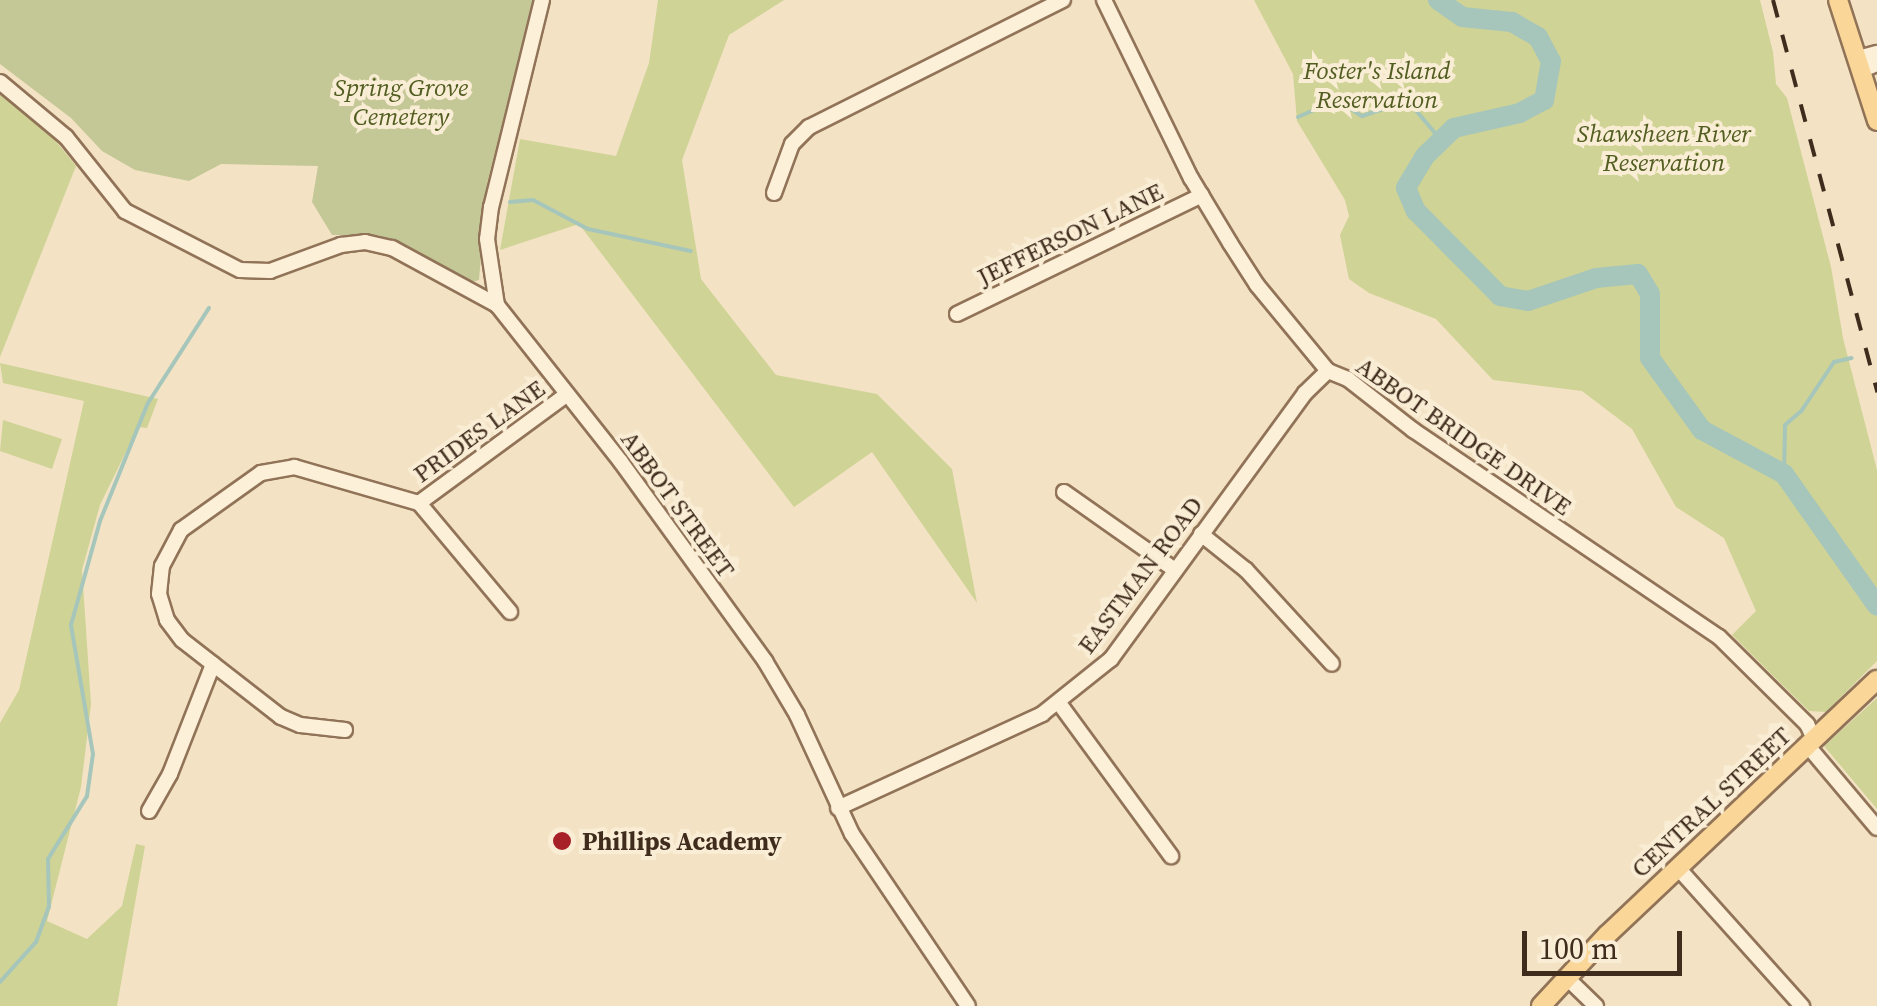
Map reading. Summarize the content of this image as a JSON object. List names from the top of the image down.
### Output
{
  "streets": {
    "main road": ["CENTRAL STREET"],
    "street": [
      "JEFFERSON LANE",
      "PRIDES LANE",
      "ABBOT BRIDGE DRIVE",
      "ABBOT STREET",
      "EASTMAN ROAD"
    ]
  },
  "crossings": [
    ["JEFFERSON LANE", "ABBOT BRIDGE DRIVE"],
    ["PRIDES LANE", "ABBOT STREET"],
    ["ABBOT BRIDGE DRIVE", "EASTMAN ROAD"],
    ["ABBOT BRIDGE DRIVE", "CENTRAL STREET"],
    ["ABBOT STREET", "EASTMAN ROAD"]
  ],
  "parks": ["Foster's Island Reservation", "Spring Grove Cemetery", "Shawsheen River Reservation"],
  "places": ["Phillips Academy"],
  "scale_bar": "100 m"
}
